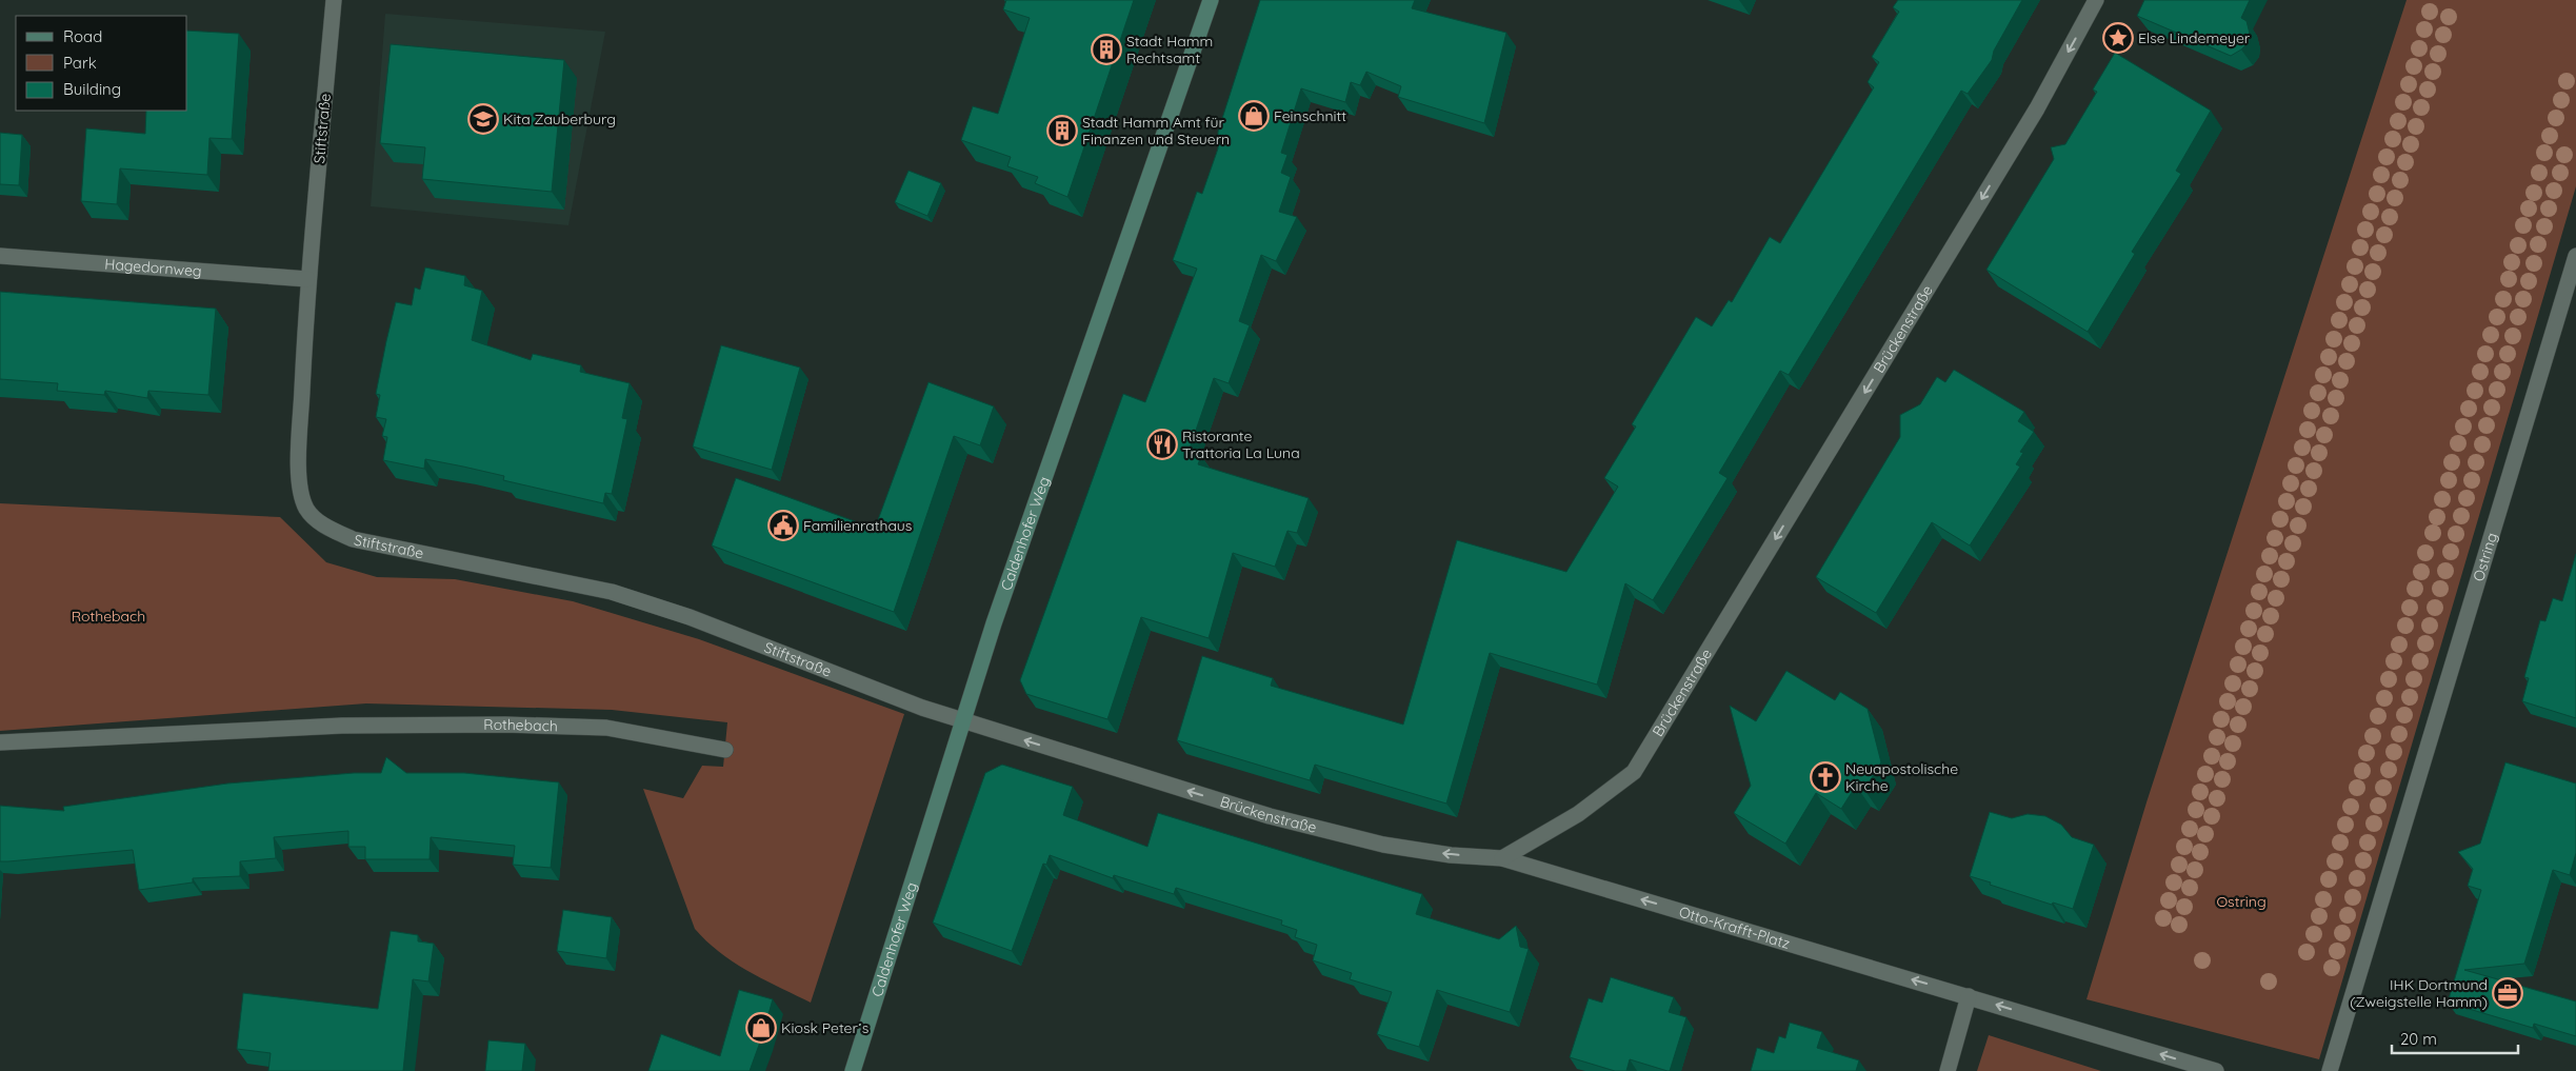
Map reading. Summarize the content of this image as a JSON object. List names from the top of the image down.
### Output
{
  "streets": {
    "street": [
      "Stiftstraße",
      "Hagedornweg",
      "Brückenstraße",
      "Caldenhofer Weg",
      "Ostring",
      "Rothebach",
      "Otto-Krafft-Platz"
    ]
  },
  "crossings": [
    ["Stiftstraße", "Hagedornweg"],
    ["Stiftstraße", "Brückenstraße"],
    ["Stiftstraße", "Caldenhofer Weg"],
    ["Brückenstraße", "Caldenhofer Weg"],
    ["Brückenstraße", "Otto-Krafft-Platz"]
  ],
  "one_way": ["Brückenstraße", "Otto-Krafft-Platz"],
  "parks": ["Rothebach", "Ostring"],
  "places": {
    "place": ["Else Lindemeyer"],
    "building": ["Stadt Hamm Rechtsamt", "Stadt Hamm Amt für Finanzen und Steuern"],
    "shop": ["Feinschnitt", "Kiosk Peter´s"],
    "school or university": ["Kita Zauberburg"],
    "restaurant": ["Ristorante Trattoria La Luna"],
    "public building": ["Familienrathaus"],
    "church": ["Neuapostolische Kirche"],
    "office": ["IHK Dortmund (Zweigstelle Hamm)"]
  },
  "legend": ["Road", "Park", "Building"],
  "scale_bar": "20 m"
}
